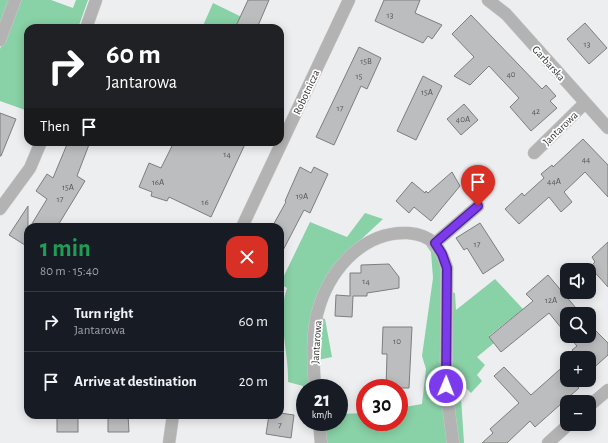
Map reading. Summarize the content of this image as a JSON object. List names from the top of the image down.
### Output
{
  "streets": {
    "street": ["Garbarska", "Robotnicza", "Jantarowa"]
  },
  "crossings": [
    ["Garbarska", "Jantarowa"]
  ],
  "house_numbers": [
    "13",
    "13",
    "15B",
    "40",
    "15",
    "15A",
    "17",
    "42",
    "40A",
    "14",
    "44",
    "44A",
    "16A",
    "15A",
    "19A",
    "17",
    "16",
    "17",
    "14",
    "12A",
    "10",
    "7"
  ],
  "page": {
    "turn": ["60 m", "Jantarowa"],
    "then": "Then",
    "heading": ["1 min", "80 m · 15:40"],
    "map_buttons": ["+", "−"],
    "list": [
      {
        "name": "Turn right",
        "note": "Jantarowa",
        "value": "60 m"
      },
      {
        "name": "Arrive at destination",
        "value": "20 m"
      }
    ],
    "speed": "21 km/h",
    "limit": "30"
  }
}
